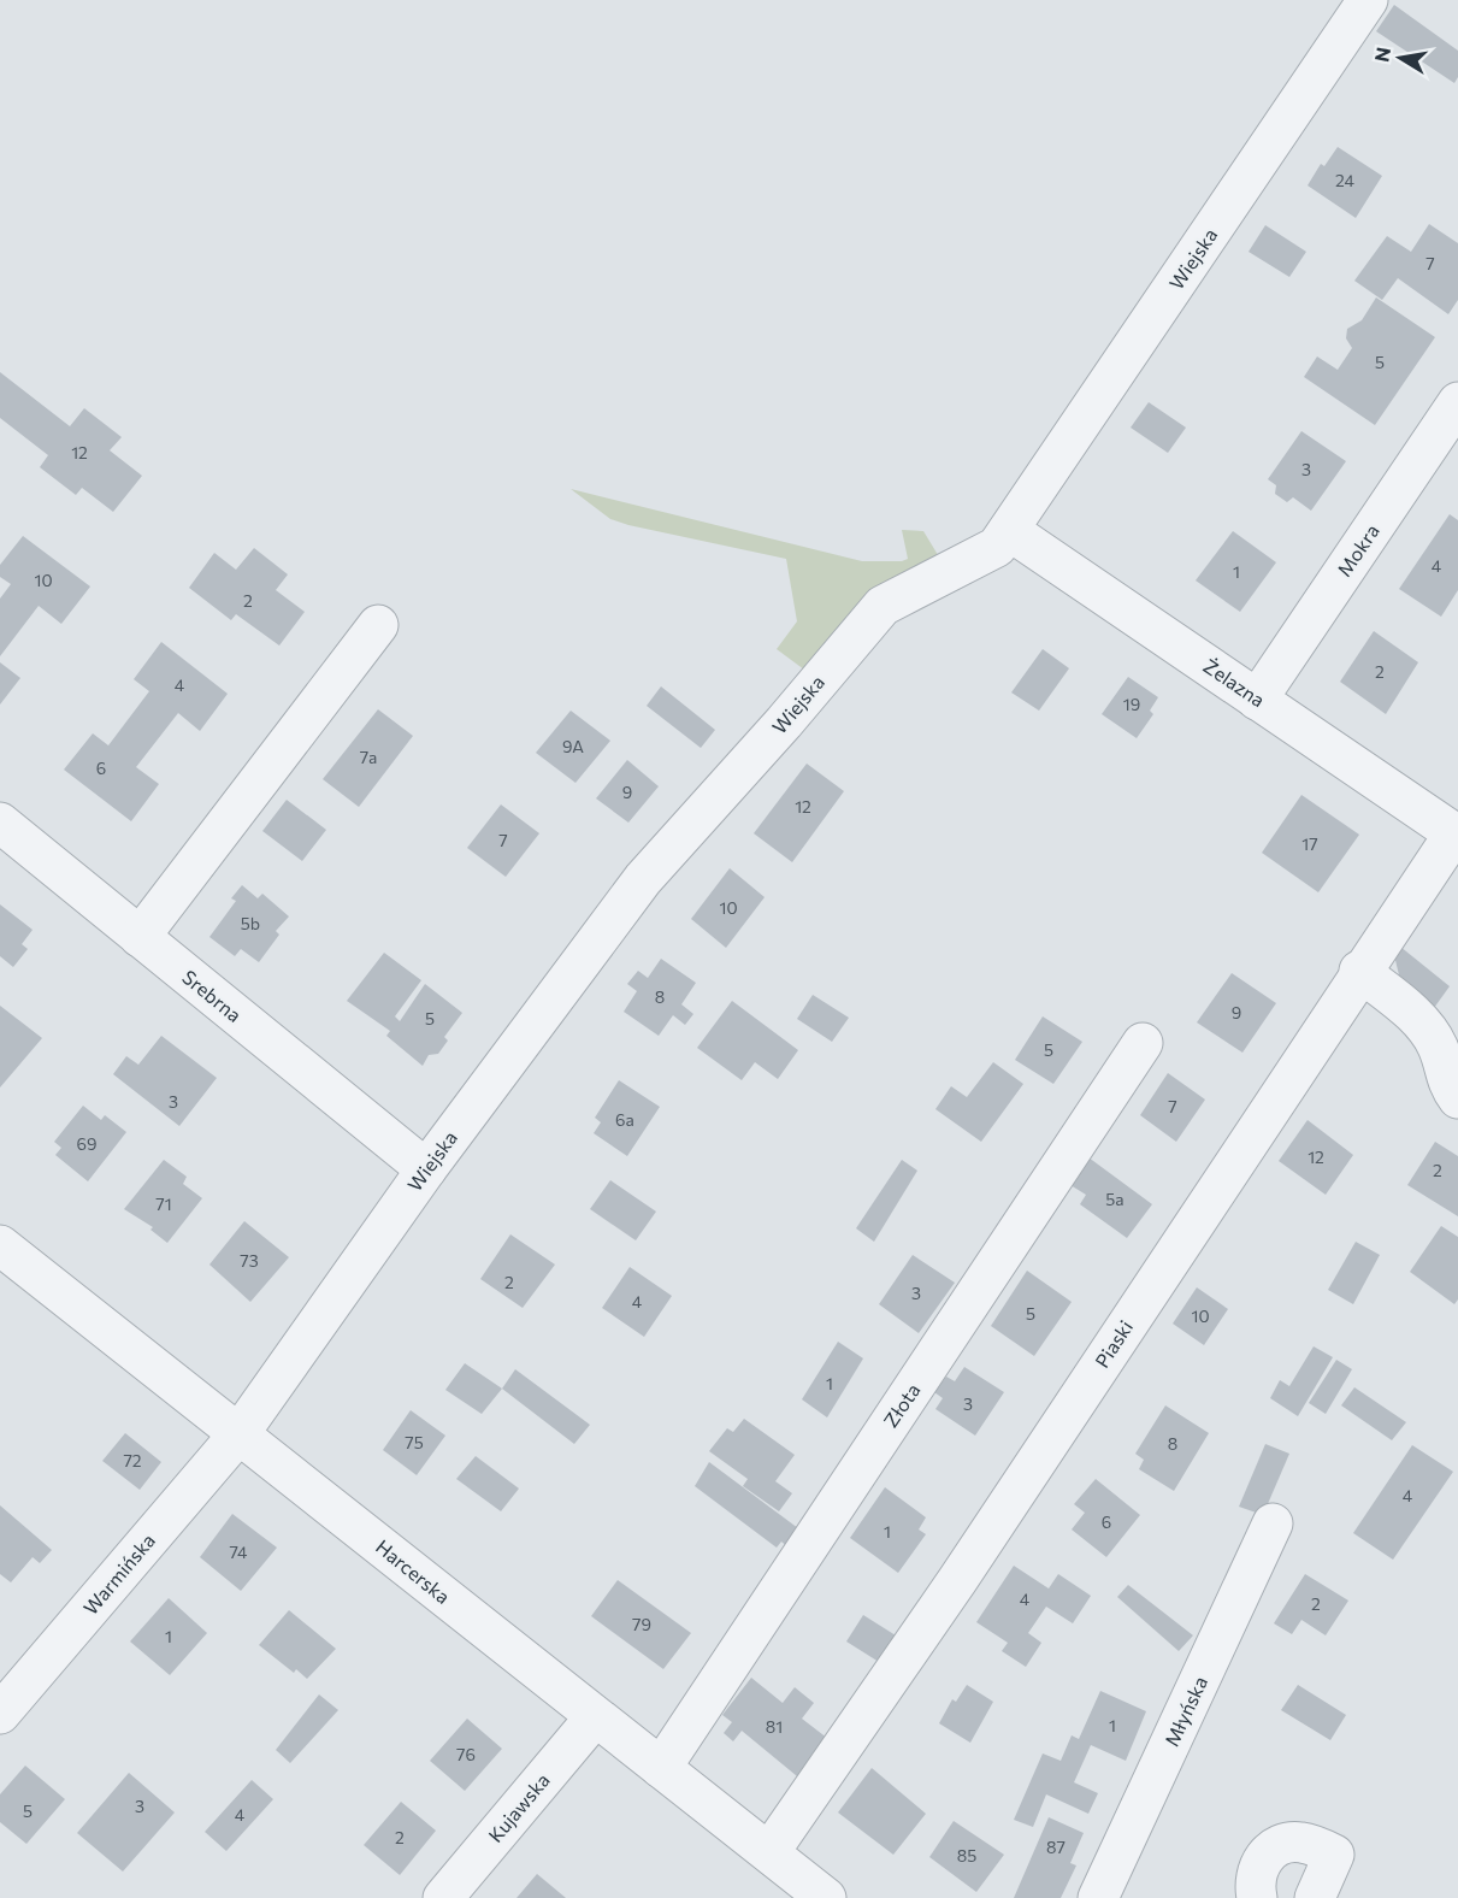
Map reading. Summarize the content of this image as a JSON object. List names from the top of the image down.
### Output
{
  "streets": {
    "street": [
      "Wiejska",
      "Mokra",
      "Żelazna",
      "Srebrna",
      "Piaski",
      "Złota",
      "Harcerska",
      "Warmińska",
      "Młyńska",
      "Kujawska"
    ]
  },
  "crossings": [
    ["Wiejska", "Żelazna"],
    ["Wiejska", "Srebrna"],
    ["Wiejska", "Harcerska"],
    ["Wiejska", "Warmińska"],
    ["Mokra", "Żelazna"],
    ["Żelazna", "Piaski"],
    ["Piaski", "Harcerska"],
    ["Złota", "Harcerska"],
    ["Harcerska", "Warmińska"],
    ["Harcerska", "Kujawska"]
  ],
  "house_numbers": [
    "24",
    "7",
    "5",
    "12",
    "3",
    "4",
    "1",
    "10",
    "2",
    "2",
    "4",
    "19",
    "9A",
    "7a",
    "6",
    "9",
    "12",
    "7",
    "17",
    "10",
    "5b",
    "8",
    "9",
    "5",
    "5",
    "3",
    "7",
    "6a",
    "69",
    "12",
    "2",
    "5a",
    "71",
    "73",
    "2",
    "3",
    "4",
    "5",
    "10",
    "1",
    "3",
    "75",
    "8",
    "72",
    "4",
    "6",
    "1",
    "74",
    "4",
    "2",
    "79",
    "1",
    "1",
    "81",
    "76",
    "3",
    "5",
    "4",
    "2",
    "87",
    "85"
  ],
  "north": "left"
}
